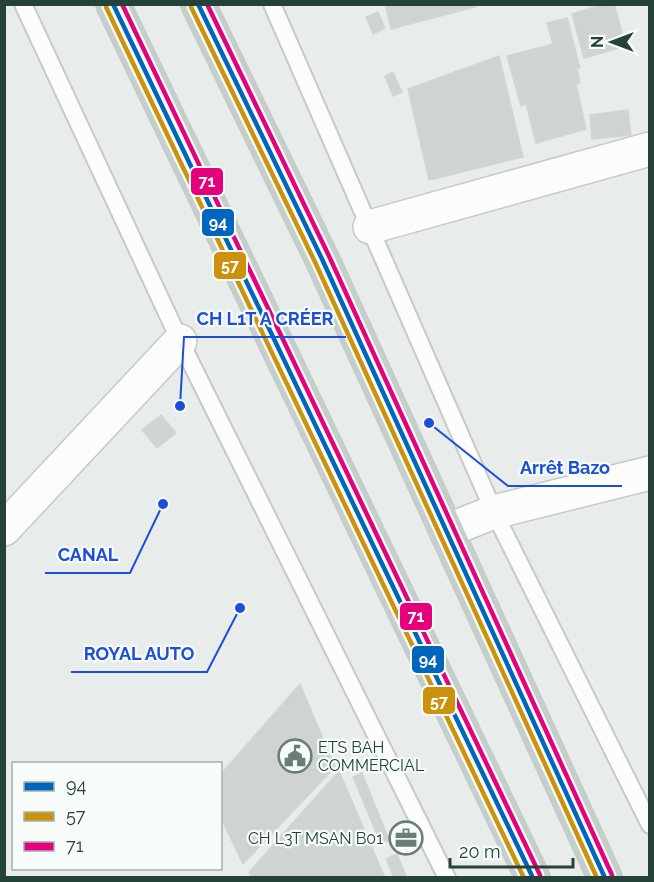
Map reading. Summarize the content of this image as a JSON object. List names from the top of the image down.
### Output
{
  "places": {
    "other": [
      "CH L1T A CRÉER",
      "Arrêt Bazo",
      "CANAL",
      "ROYAL AUTO"
    ],
    "public building": ["ETS BAH COMMERCIAL"],
    "office": ["CH L3T MSAN B01"]
  },
  "lines": ["transit line 94", "transit line 71", "transit line 57"],
  "legend": ["94", "57", "71"],
  "scale_bar": "20 m",
  "north": "left"
}
